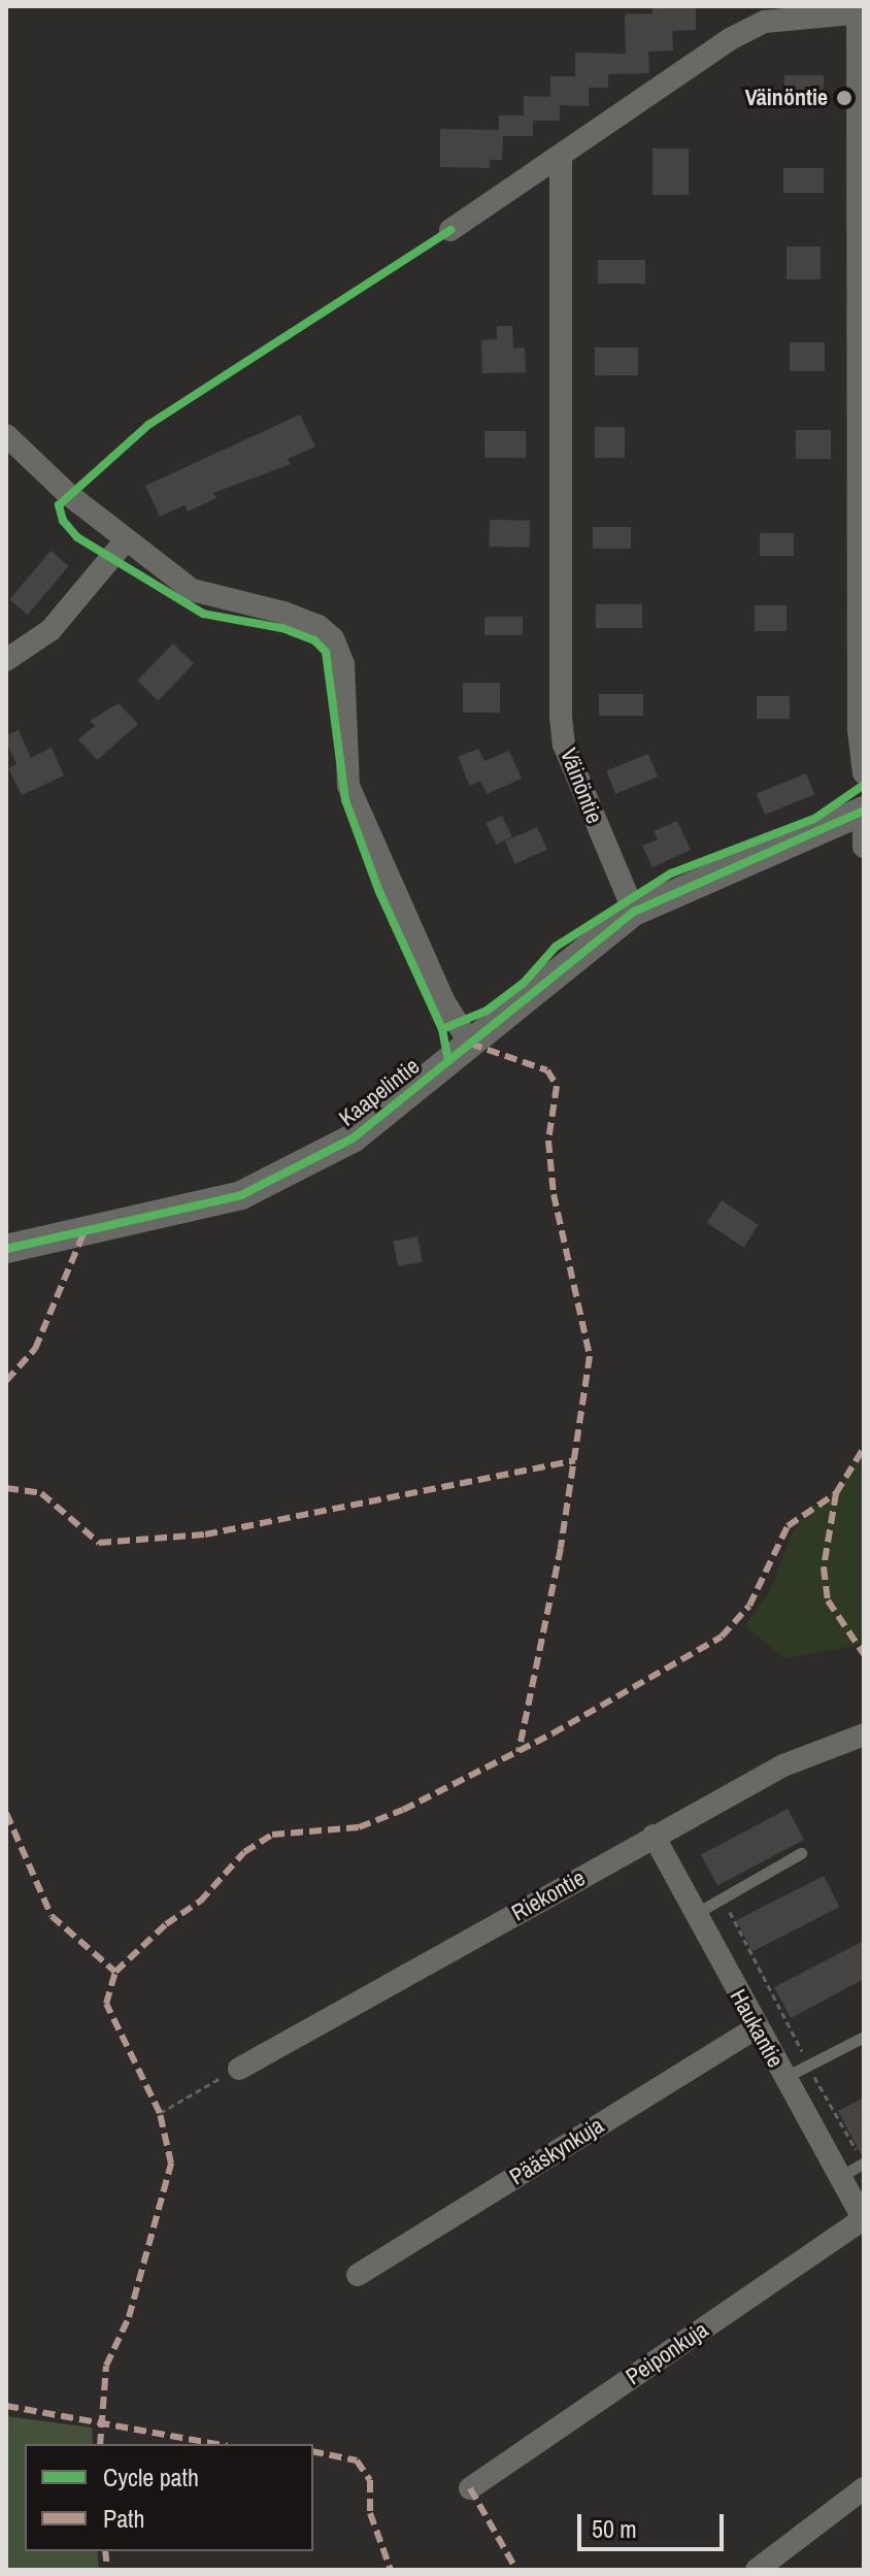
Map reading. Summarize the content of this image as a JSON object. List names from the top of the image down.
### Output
{
  "streets": {
    "street": [
      "Väinöntie",
      "Kaapelintie",
      "Riekontie",
      "Haukantie",
      "Pääskynkuja",
      "Peiponkuja"
    ]
  },
  "crossings": [
    ["Väinöntie", "Kaapelintie"],
    ["Riekontie", "Haukantie"],
    ["Haukantie", "Pääskynkuja"],
    ["Haukantie", "Peiponkuja"]
  ],
  "places": ["Väinöntie"],
  "legend": ["Cycle path", "Path"],
  "scale_bar": "50 m"
}
